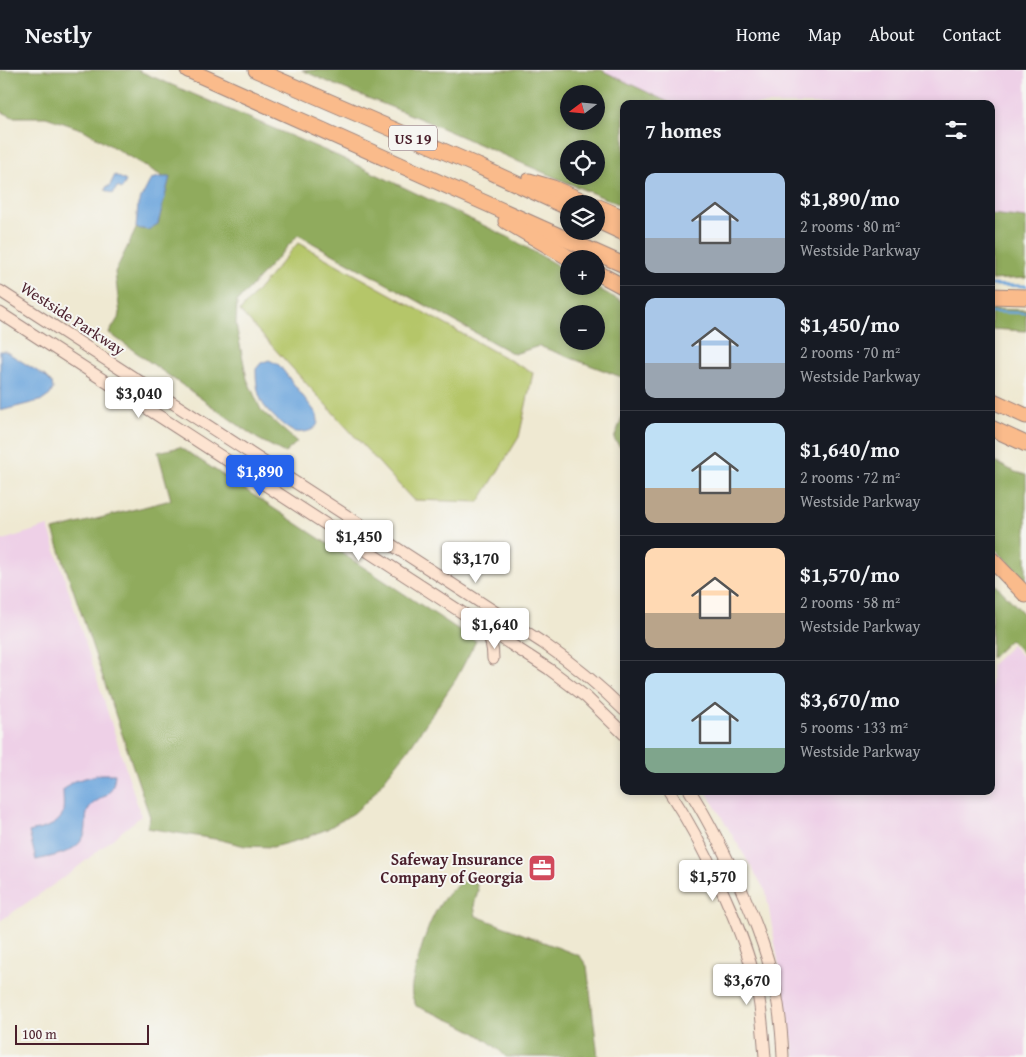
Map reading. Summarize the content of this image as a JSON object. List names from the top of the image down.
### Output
{
  "streets": {
    "highway": ["US 19"],
    "main road": ["Westside Parkway"]
  },
  "places": {
    "office": ["Safeway Insurance Company of Georgia"]
  },
  "scale_bar": "100 m",
  "north": "left",
  "page": {
    "header": "Nestly",
    "nav": [
      "Home",
      "Map",
      "About",
      "Contact"
    ],
    "map_buttons": ["+", "−"],
    "heading": "7 homes",
    "list": [
      {
        "name": "$1,890/mo",
        "note": "2 rooms · 80 m² · Westside Parkway"
      },
      {
        "name": "$1,450/mo",
        "note": "2 rooms · 70 m² · Westside Parkway"
      },
      {
        "name": "$1,640/mo",
        "note": "2 rooms · 72 m² · Westside Parkway"
      },
      {
        "name": "$1,570/mo",
        "note": "2 rooms · 58 m² · Westside Parkway"
      },
      {
        "name": "$3,670/mo",
        "note": "5 rooms · 133 m² · Westside Parkway"
      }
    ],
    "price": [
      "$3,040",
      "$1,890",
      "$1,450",
      "$3,170",
      "$1,640",
      "$1,570",
      "$3,670"
    ],
    "scale": "100 m"
  }
}
